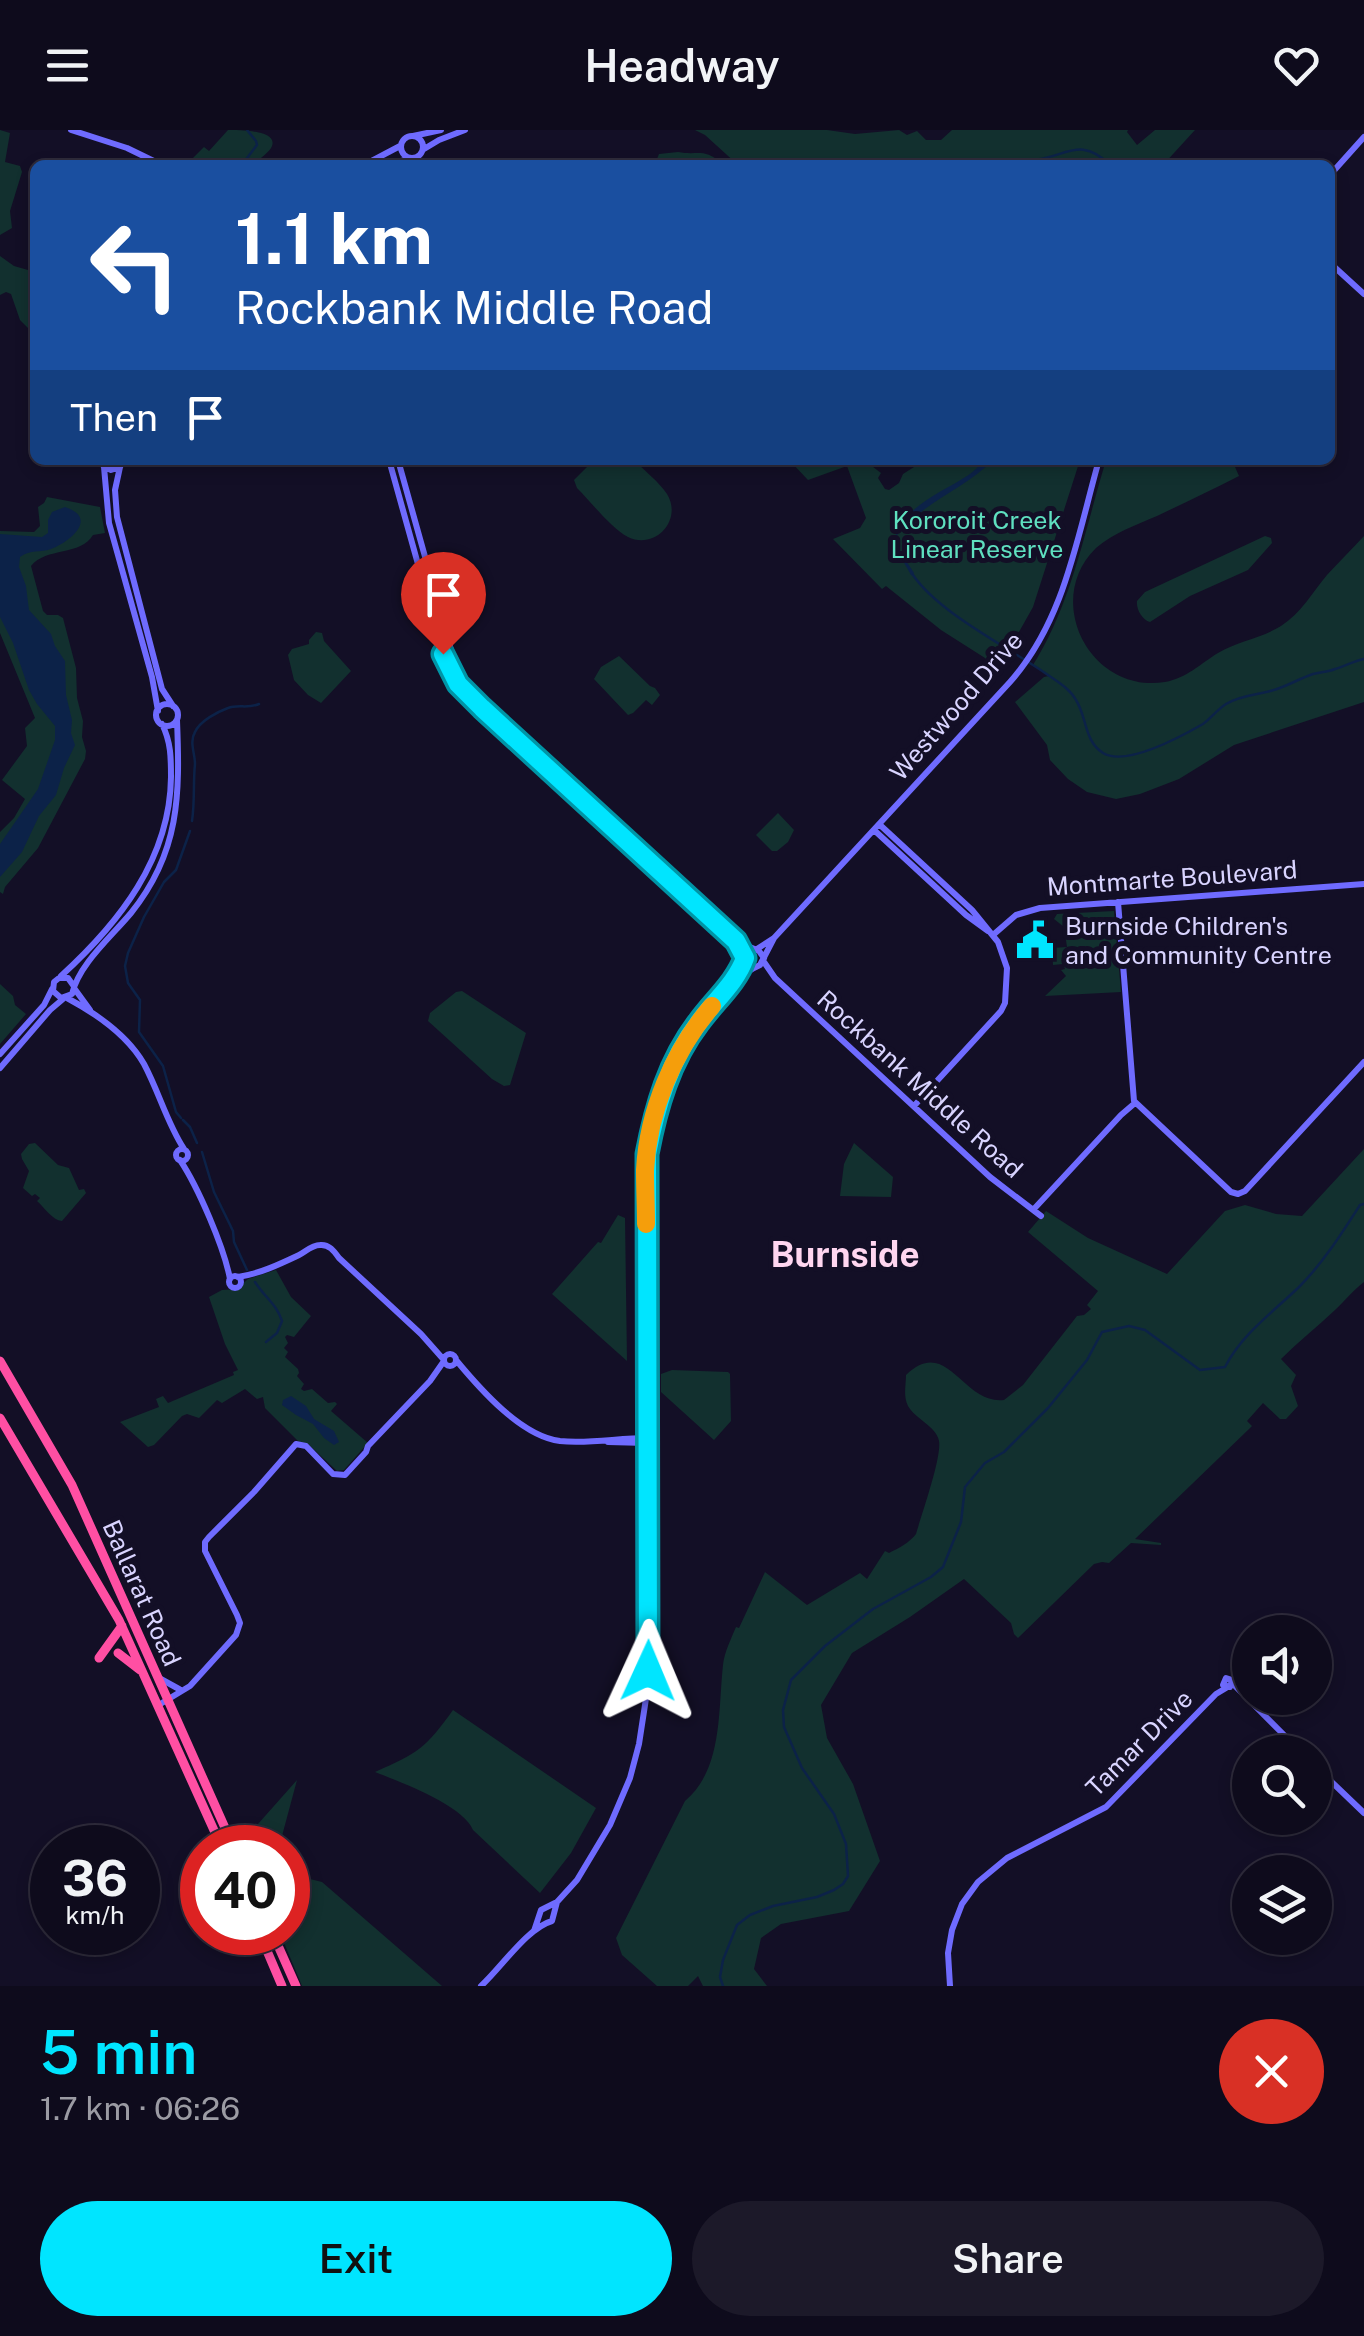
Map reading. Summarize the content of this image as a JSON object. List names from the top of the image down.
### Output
{
  "streets": {
    "highway": ["Ballarat Road"],
    "street": [
      "Westwood Drive",
      "Montmarte Boulevard",
      "Rockbank Middle Road",
      "Tamar Drive"
    ]
  },
  "crossings": [
    ["Westwood Drive", "Rockbank Middle Road"]
  ],
  "districts": ["Burnside"],
  "parks": ["Kororoit Creek Linear Reserve"],
  "places": {
    "public building": ["Burnside Children's and Community Centre"]
  },
  "page": {
    "header": "Headway",
    "turn": ["1.1 km", "Rockbank Middle Road"],
    "then": "Then",
    "speed": "36 km/h",
    "limit": "40",
    "heading": ["5 min", "1.7 km · 06:26"],
    "buttons": ["Exit", "Share"]
  }
}
